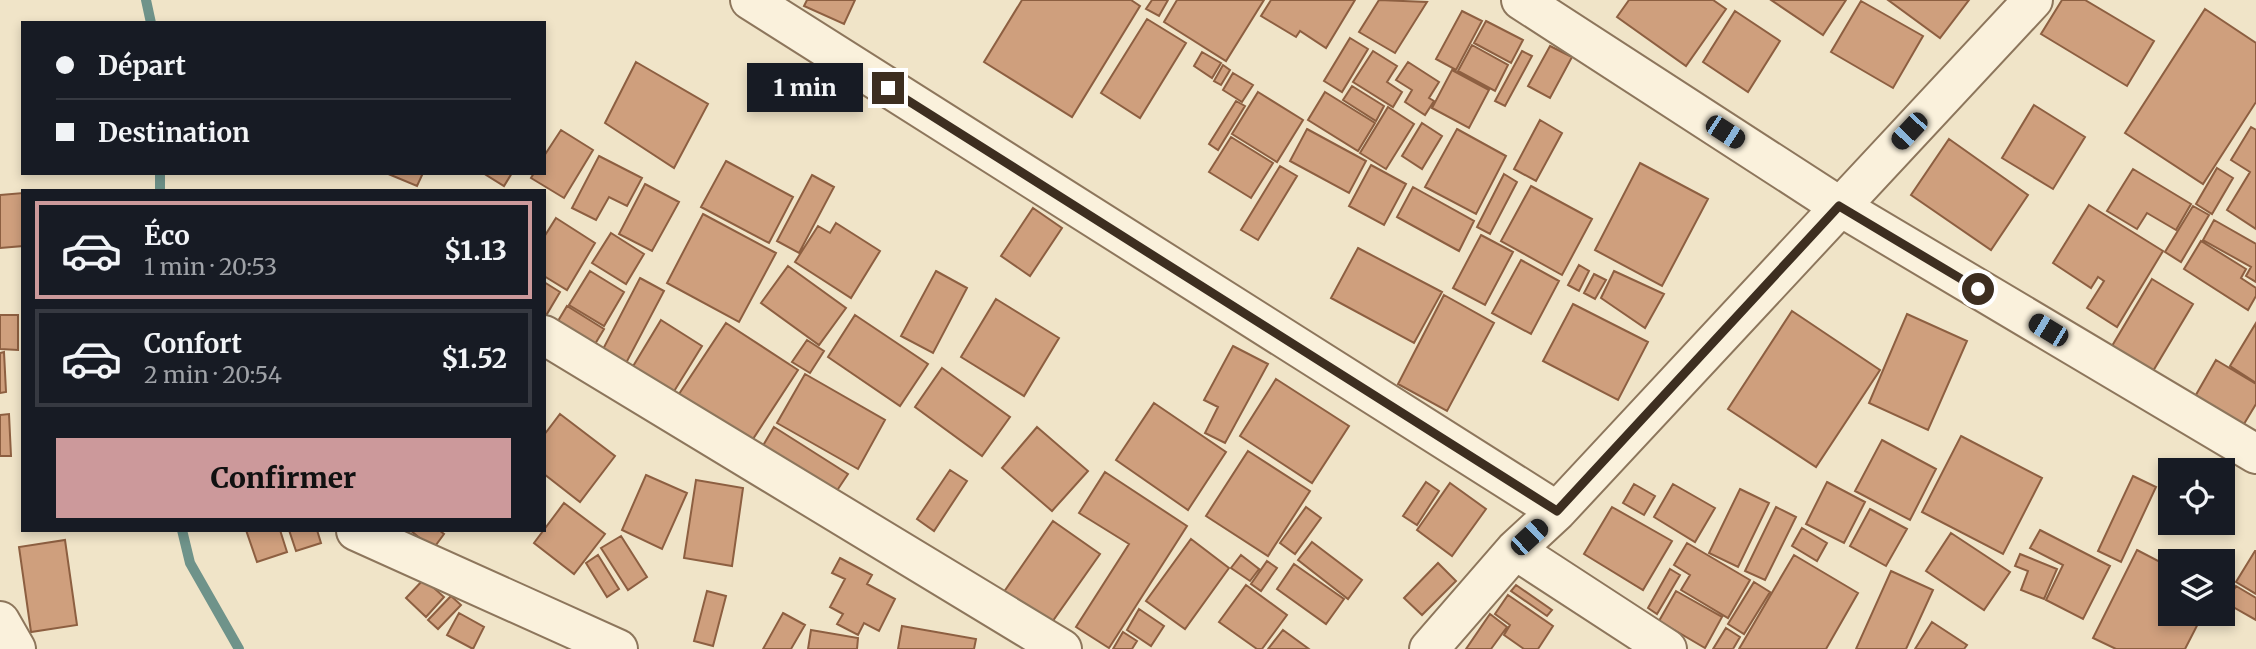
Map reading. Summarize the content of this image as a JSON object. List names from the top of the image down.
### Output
{
  "page": {
    "banner": ["Départ", "Destination"],
    "bubble": "1 min",
    "list": [
      {
        "name": "Éco",
        "note": "1 min · 20:53",
        "value": "$1.13"
      },
      {
        "name": "Confort",
        "note": "2 min · 20:54",
        "value": "$1.52"
      }
    ],
    "buttons": "Confirmer"
  }
}
